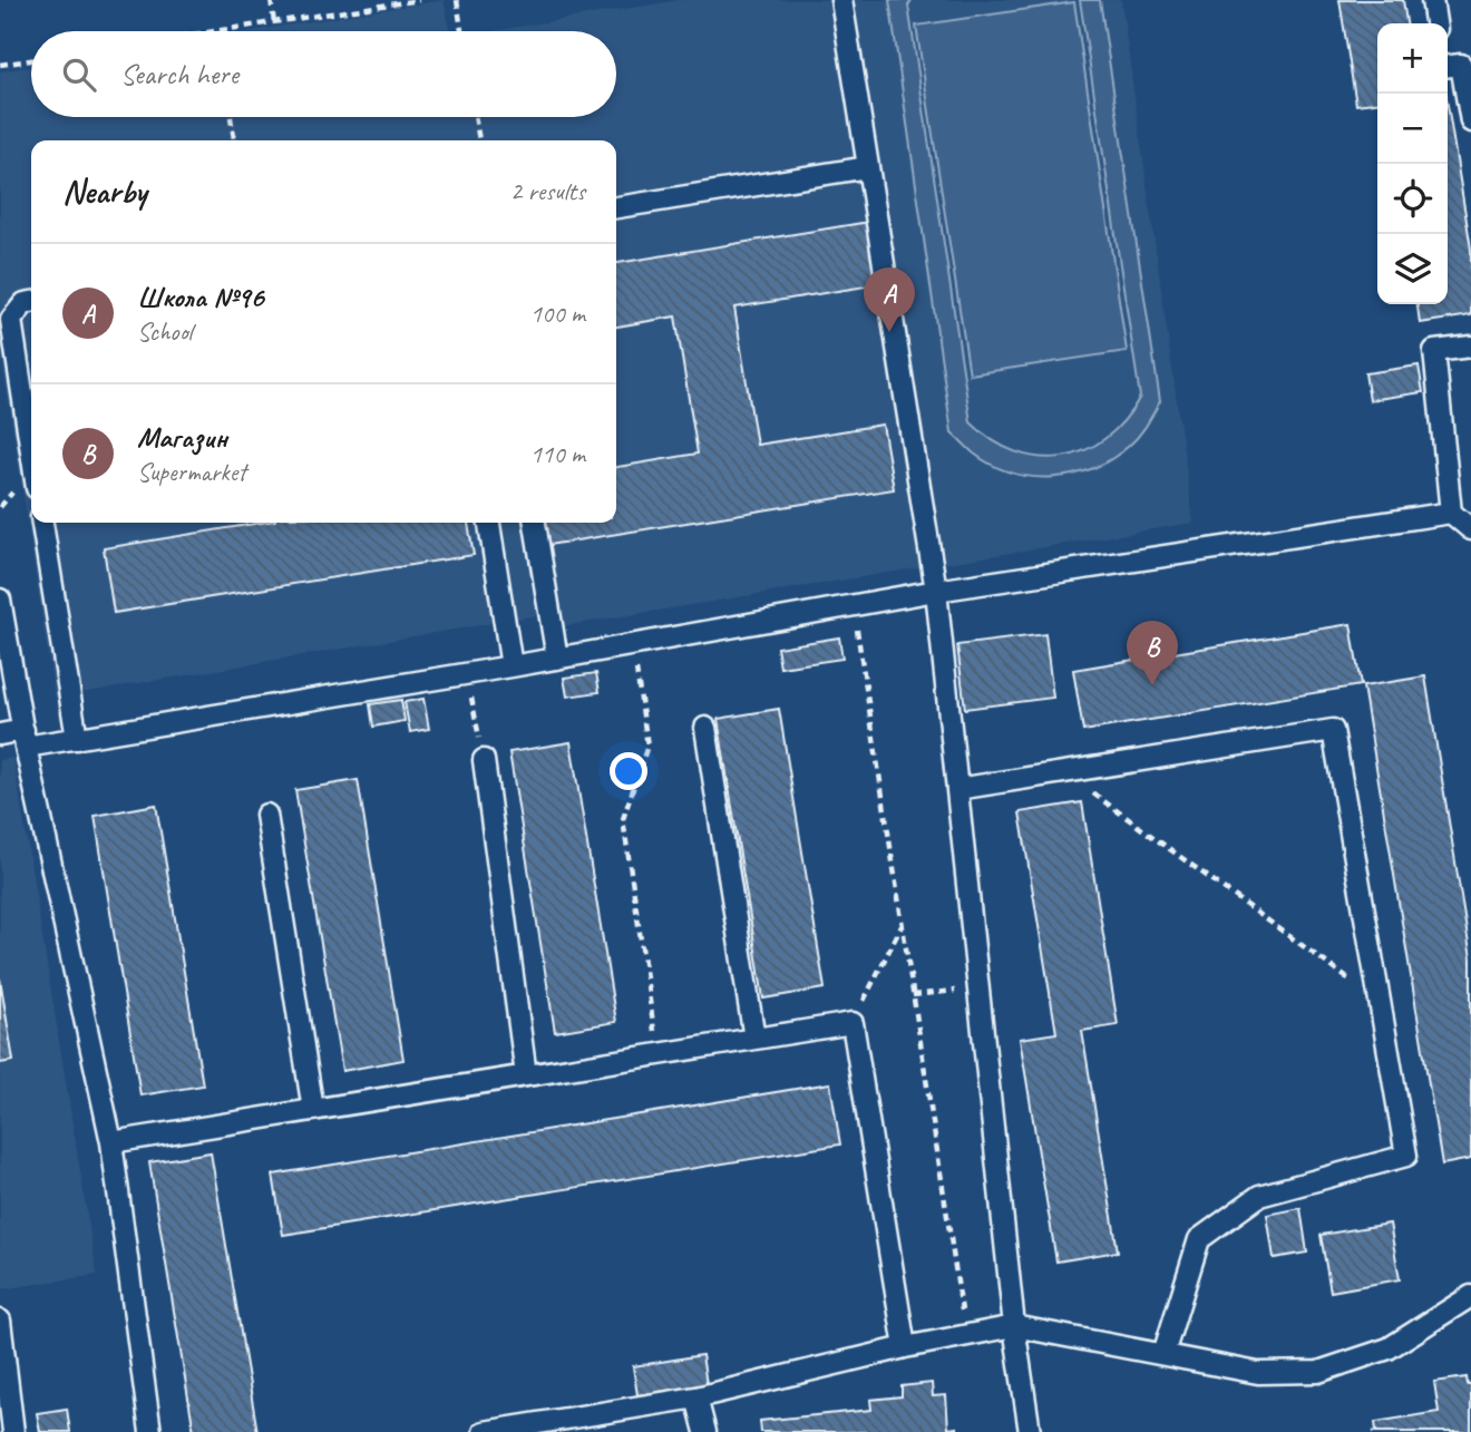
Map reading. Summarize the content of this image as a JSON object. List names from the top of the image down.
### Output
{
  "page": {
    "map_buttons": ["+", "−"],
    "search": "Search here",
    "heading": ["Nearby", "2 results"],
    "list": [
      {
        "mark": "A",
        "name": "Школа №96",
        "note": "School",
        "value": "100 m"
      },
      {
        "mark": "B",
        "name": "Магазин",
        "note": "Supermarket",
        "value": "110 m"
      }
    ],
    "pins": ["A", "B"]
  }
}
